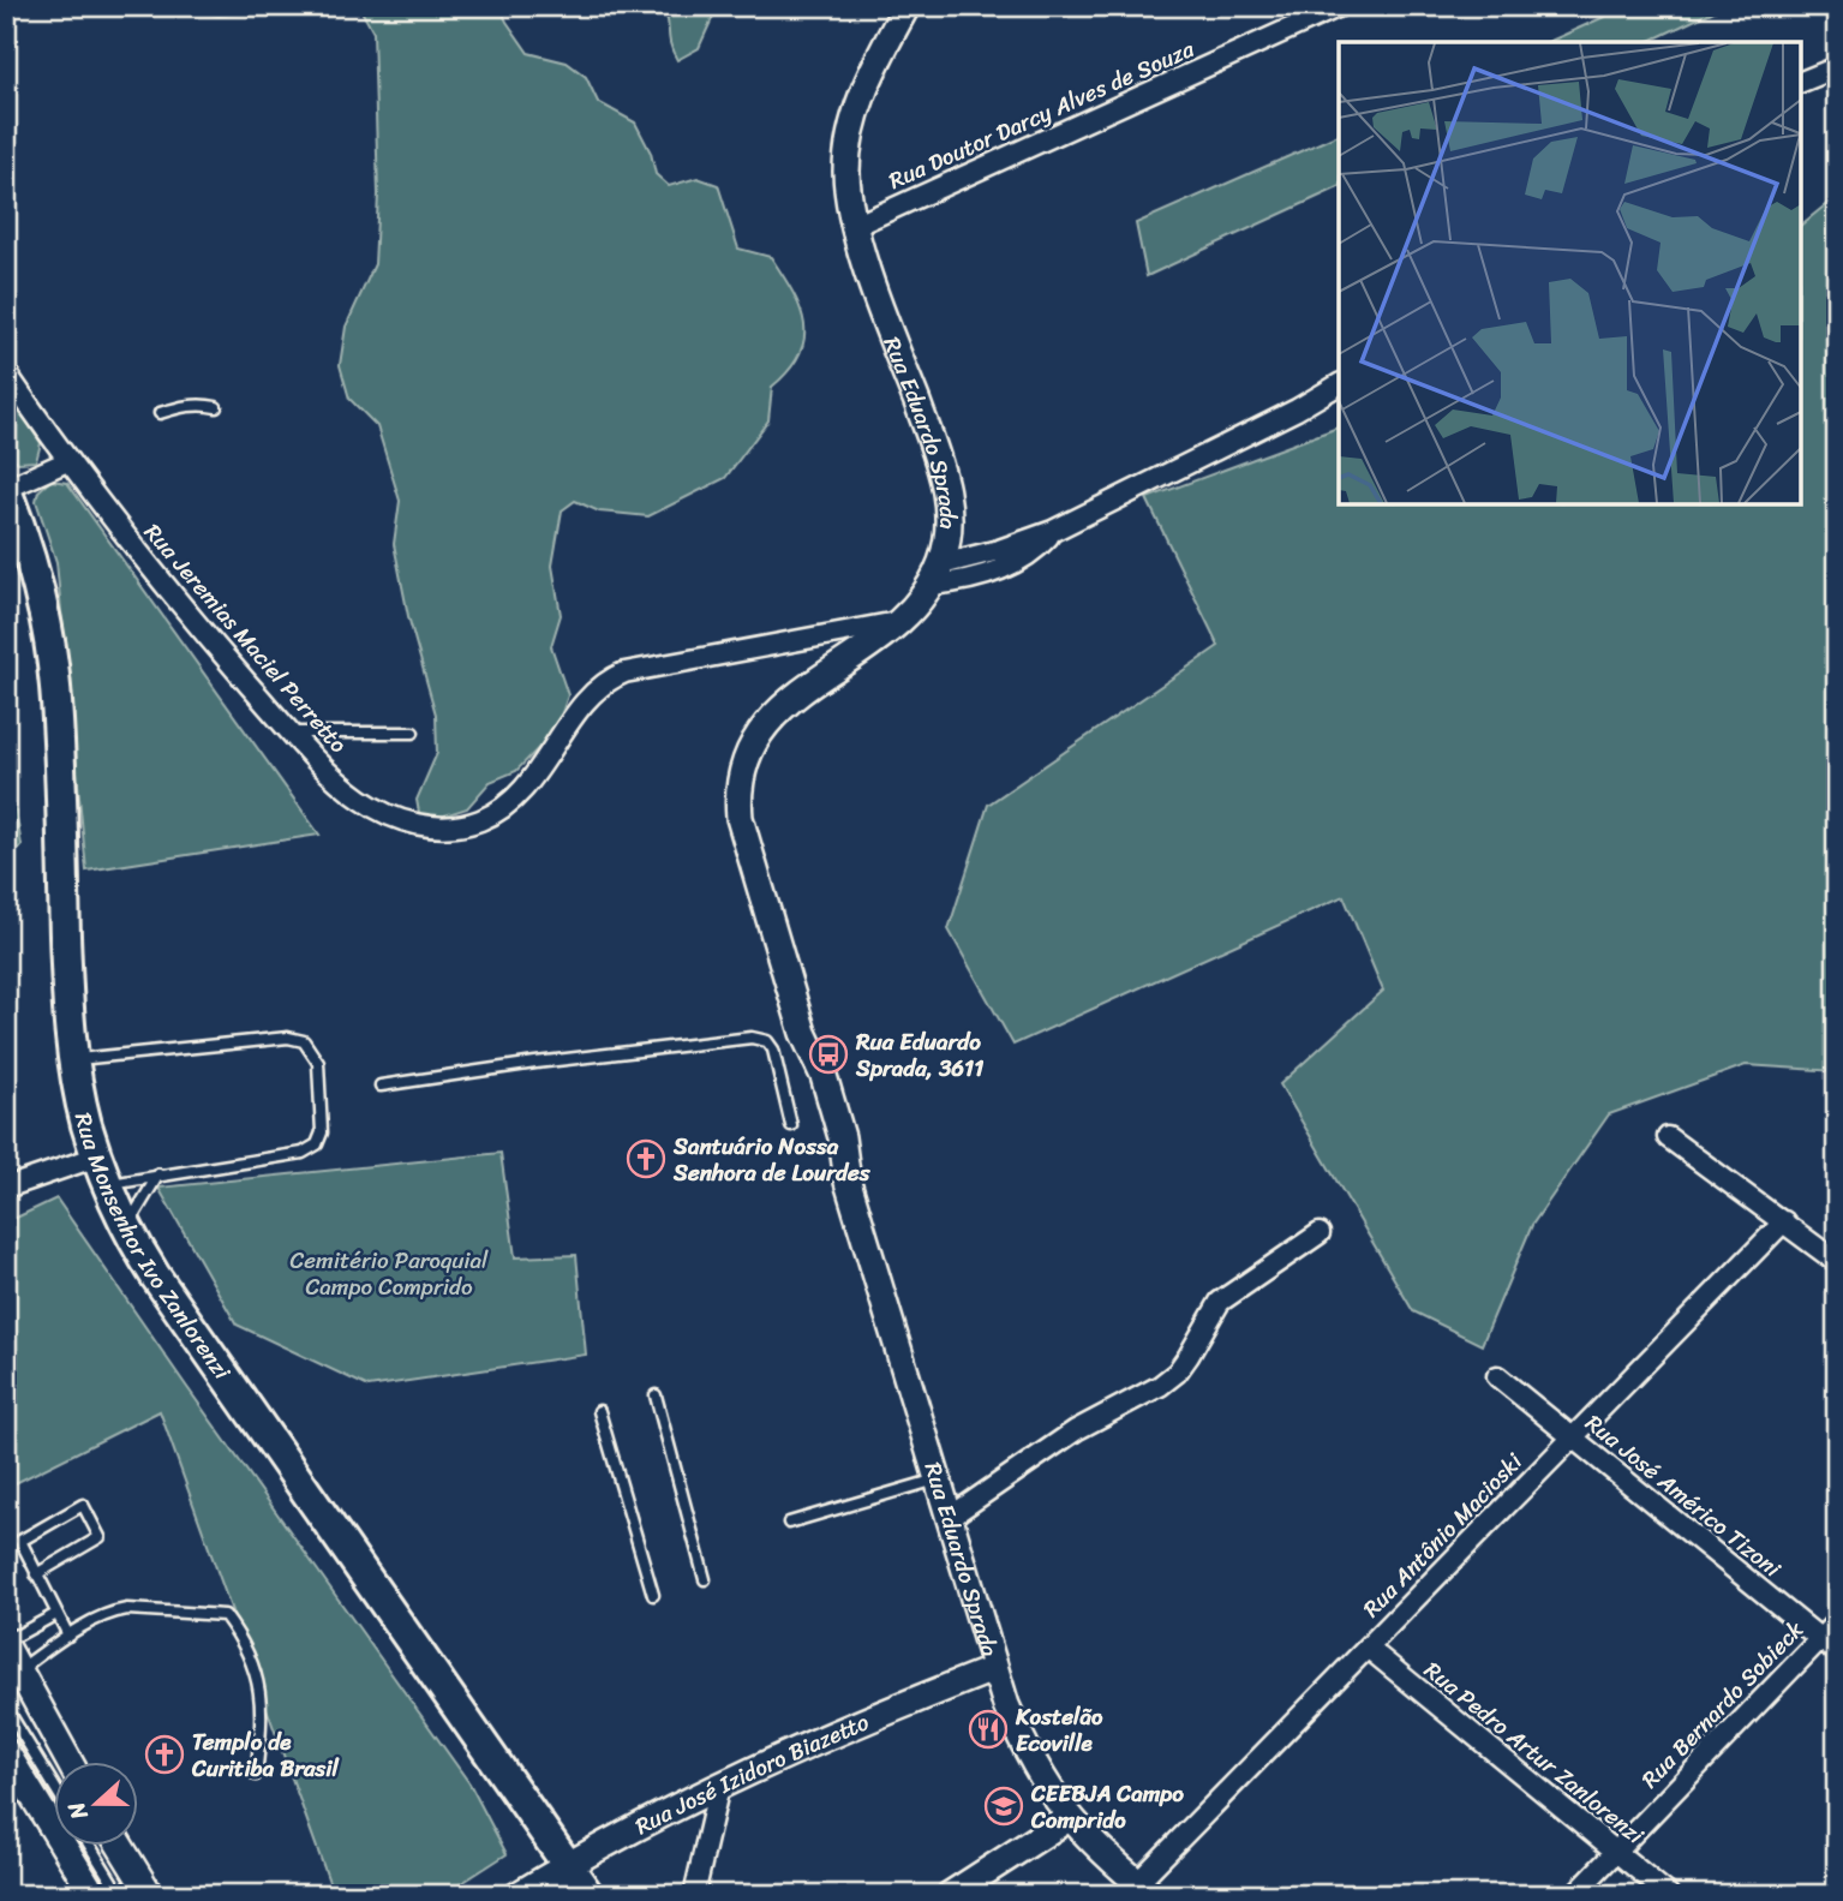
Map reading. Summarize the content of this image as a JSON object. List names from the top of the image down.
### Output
{
  "streets": {
    "main road": ["Rua Eduardo Sprada", "Rua Monsenhor Ivo Zanlorenzi", "Rua José Izidoro Biazetto"],
    "street": [
      "Rua Doutor Darcy Alves de Souza",
      "Rua Jeremias Maciel Perretto",
      "Rua José Américo Tizoni",
      "Rua Antônio Macioski",
      "Rua Bernardo Sobieck",
      "Rua Pedro Artur Zanlorenzi"
    ]
  },
  "crossings": [
    ["Rua Doutor Darcy Alves de Souza", "Rua Eduardo Sprada"],
    ["Rua Eduardo Sprada", "Rua Jeremias Maciel Perretto"],
    ["Rua Eduardo Sprada", "Rua Antônio Macioski"],
    ["Rua Eduardo Sprada", "Rua José Izidoro Biazetto"],
    ["Rua Monsenhor Ivo Zanlorenzi", "Rua José Izidoro Biazetto"],
    ["Rua José Américo Tizoni", "Rua Antônio Macioski"],
    ["Rua José Américo Tizoni", "Rua Bernardo Sobieck"],
    ["Rua Antônio Macioski", "Rua Pedro Artur Zanlorenzi"],
    ["Rua Bernardo Sobieck", "Rua Pedro Artur Zanlorenzi"]
  ],
  "parks": ["Cemitério Paroquial Campo Comprido"],
  "places": {
    "bus stop": ["Rua Eduardo Sprada, 3611"],
    "church": ["Santuário Nossa Senhora de Lourdes", "Templo de Curitiba Brasil"],
    "restaurant": ["Kostelão Ecoville"],
    "school or university": ["CEEBJA Campo Comprido"]
  },
  "north": "left"
}
